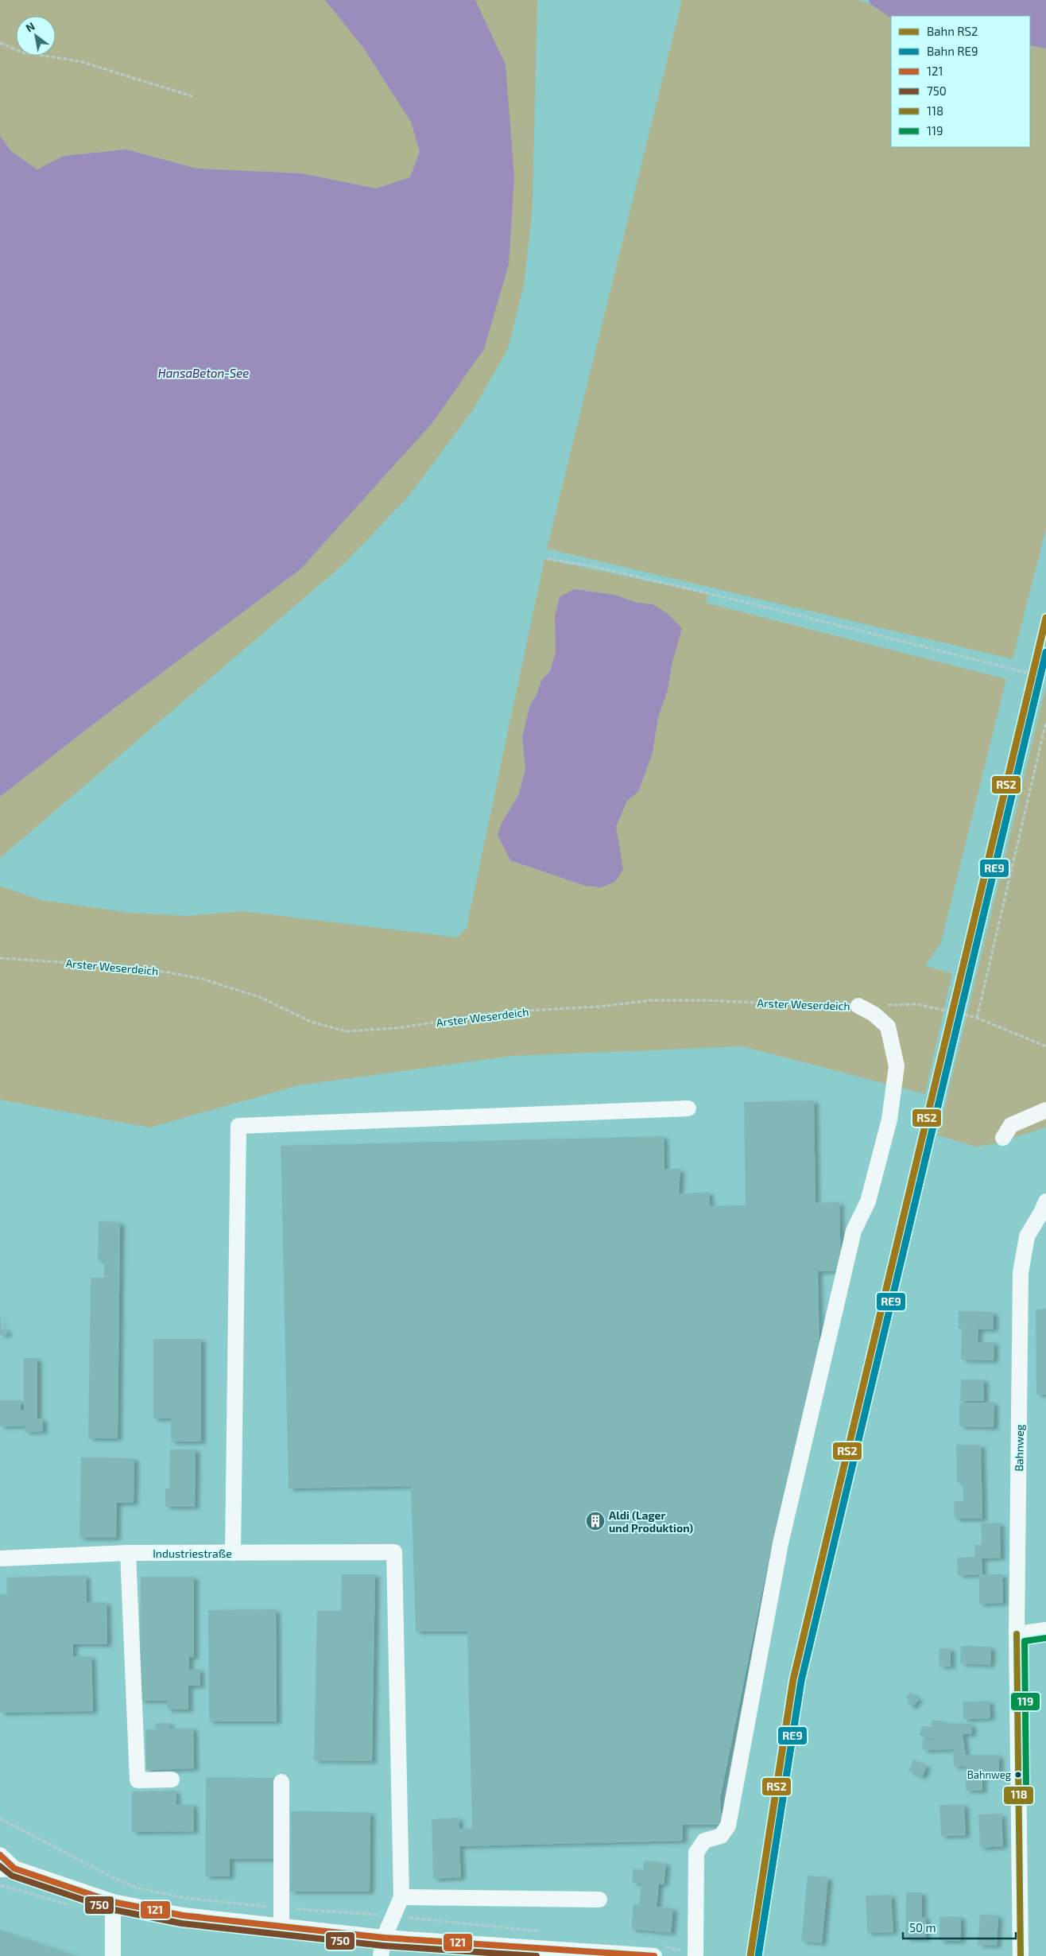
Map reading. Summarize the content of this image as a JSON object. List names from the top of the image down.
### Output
{
  "streets": {
    "street": ["Bahnweg", "Industriestraße"],
    "path": ["Arster Weserdeich"]
  },
  "water": ["HansaBeton-See"],
  "places": {
    "building": ["Aldi (Lager und Produktion)"],
    "other": ["Bahnweg"]
  },
  "lines": [
    "rail line RS2",
    "rail line RE9",
    "transit line 118",
    "transit line 119",
    "transit line 121",
    "transit line 750"
  ],
  "legend": [
    "Bahn RS2",
    "Bahn RE9",
    "121",
    "750",
    "118",
    "119"
  ],
  "scale_bar": "50 m",
  "north": "top left"
}
